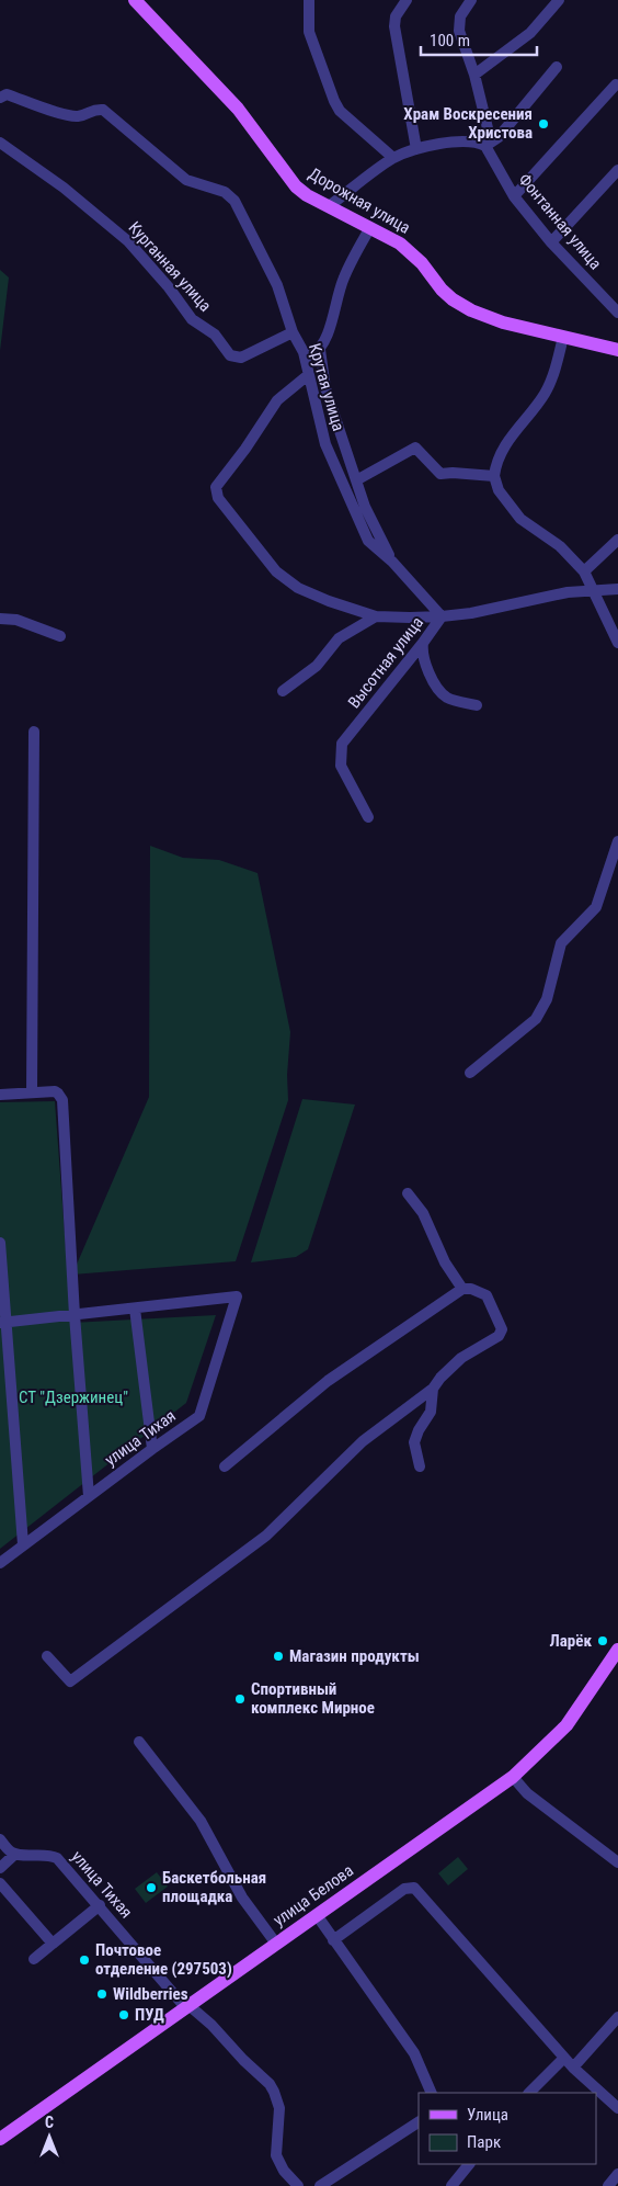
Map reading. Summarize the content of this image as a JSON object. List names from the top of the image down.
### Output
{
  "streets": {
    "main road": ["Дорожная улица", "улица Белова"],
    "street": [
      "Фонтанная улица",
      "Курганная улица",
      "Крутая улица",
      "Высотная улица",
      "улица Тихая"
    ]
  },
  "crossings": [
    ["Курганная улица", "Крутая улица"],
    ["Крутая улица", "Высотная улица"],
    ["улица Тихая", "улица Белова"]
  ],
  "parks": ["СТ \"Дзержинец\""],
  "places": [
    "Храм Воскресения Христова",
    "Ларёк",
    "Магазин продукты",
    "Спортивный комплекс Мирное",
    "Баскетбольная площадка",
    "Почтовое отделение (297503)",
    "Wildberries",
    "ПУД"
  ],
  "legend": ["Улица", "Парк"],
  "scale_bar": "100 m",
  "north": "top"
}
